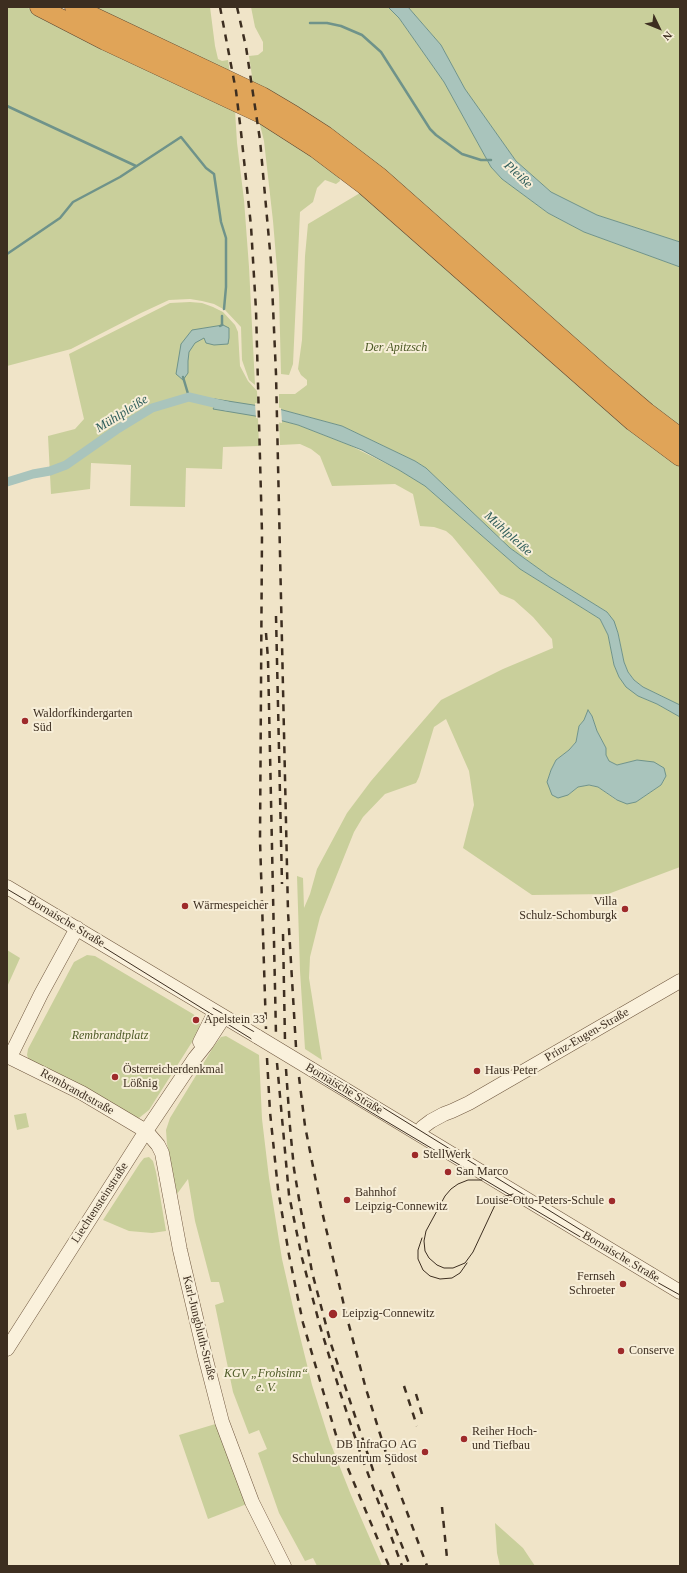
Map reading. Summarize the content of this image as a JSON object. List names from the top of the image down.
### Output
{
  "streets": {
    "street": [
      "Bornaische Straße",
      "Prinz-Eugen-Straße",
      "Rembrandtstraße",
      "Liechtensteinstraße",
      "Karl-Jungbluth-Straße"
    ]
  },
  "crossings": [
    ["Bornaische Straße", "Prinz-Eugen-Straße"],
    ["Bornaische Straße", "Liechtensteinstraße"],
    ["Rembrandtstraße", "Liechtensteinstraße"],
    ["Rembrandtstraße", "Karl-Jungbluth-Straße"],
    ["Liechtensteinstraße", "Karl-Jungbluth-Straße"]
  ],
  "water": ["Pleiße", "Mühlpleiße"],
  "parks": ["Der Apitzsch", "Rembrandtplatz", "KGV „Frohsinn“ e. V."],
  "places": [
    "Waldorfkindergarten Süd",
    "Wärmespeicher",
    "Villa Schulz-Schomburgk",
    "Apelstein 33",
    "Haus Peter",
    "Österreicherdenkmal Lößnig",
    "StellWerk",
    "San Marco",
    "Bahnhof Leipzig-Connewitz",
    "Louise-Otto-Peters-Schule",
    "Fernseh Schroeter",
    "Leipzig-Connewitz",
    "Conserve",
    "Reiher Hoch- und Tiefbau",
    "DB InfraGO AG Schulungszentrum Südost"
  ],
  "north": "bottom right"
}
